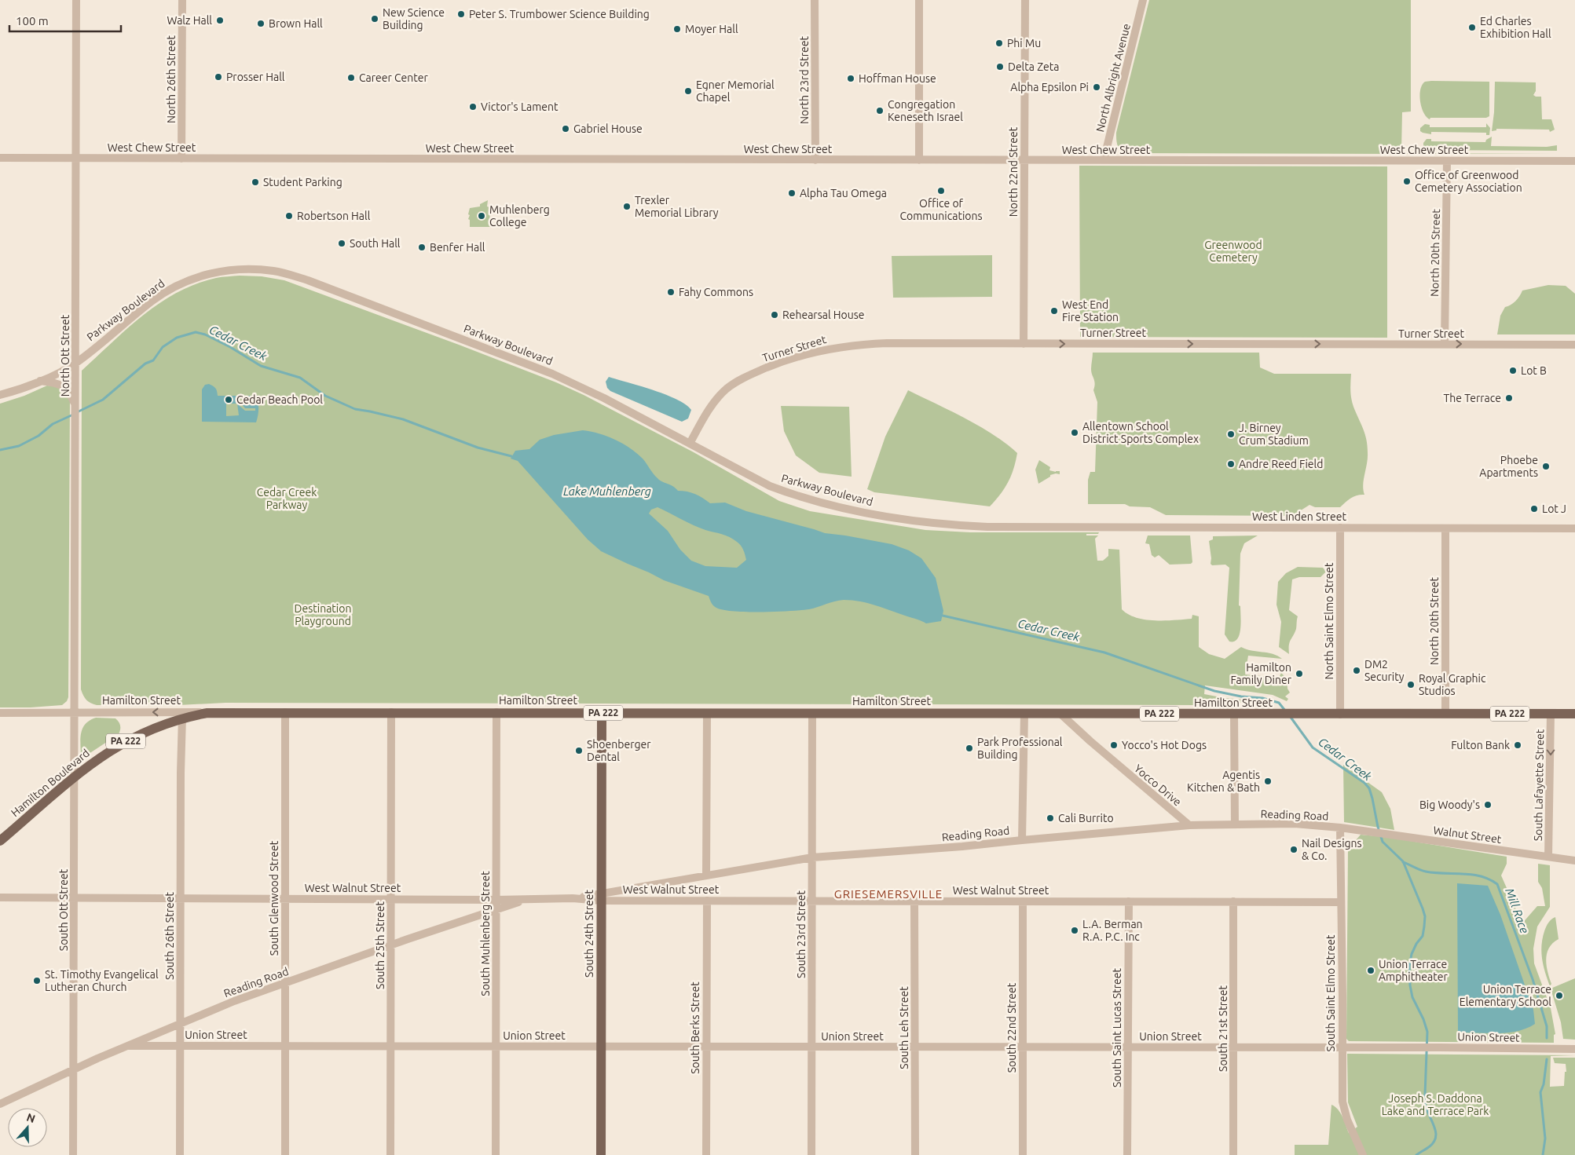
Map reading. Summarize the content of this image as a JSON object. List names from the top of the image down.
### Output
{
  "streets": {
    "main road": [
      "Hamilton Street",
      "PA 222",
      "Hamilton Boulevard",
      "South 24th Street"
    ],
    "street": [
      "North Albright Avenue",
      "North 26th Street",
      "North 23rd Street",
      "West Chew Street",
      "North 22nd Street",
      "North 20th Street",
      "Parkway Boulevard",
      "Turner Street",
      "North Ott Street",
      "West Linden Street",
      "North Saint Elmo Street",
      "Yocco Drive",
      "South Lafayette Street",
      "Reading Road",
      "Walnut Street",
      "West Walnut Street",
      "South Glenwood Street",
      "South Ott Street",
      "South Muhlenberg Street",
      "South 23rd Street",
      "South 26th Street",
      "South 25th Street",
      "South Saint Elmo Street",
      "South Berks Street",
      "South Leh Street",
      "South 22nd Street",
      "South Saint Lucas Street",
      "South 21st Street",
      "Union Street"
    ]
  },
  "crossings": [
    ["North Albright Avenue", "West Chew Street"],
    ["North 26th Street", "West Chew Street"],
    ["North 23rd Street", "West Chew Street"],
    ["West Chew Street", "North 22nd Street"],
    ["West Chew Street", "North 20th Street"],
    ["West Chew Street", "North Ott Street"],
    ["North 22nd Street", "Turner Street"],
    ["North 20th Street", "Turner Street"],
    ["North 20th Street", "West Linden Street"],
    ["North 20th Street", "Hamilton Street"],
    ["Parkway Boulevard", "Turner Street"],
    ["Parkway Boulevard", "North Ott Street"],
    ["Parkway Boulevard", "West Linden Street"],
    ["North Ott Street", "Hamilton Street"],
    ["North Ott Street", "South Ott Street"],
    ["West Linden Street", "North Saint Elmo Street"],
    ["North Saint Elmo Street", "Hamilton Street"],
    ["Hamilton Street", "Hamilton Boulevard"],
    ["Hamilton Street", "Yocco Drive"],
    ["Hamilton Street", "South Lafayette Street"],
    ["Hamilton Street", "South Glenwood Street"],
    ["Hamilton Street", "South Ott Street"],
    ["Hamilton Street", "South Muhlenberg Street"],
    ["Hamilton Street", "South 24th Street"],
    ["Hamilton Street", "South 23rd Street"],
    ["Hamilton Street", "South 26th Street"],
    ["Hamilton Street", "South 25th Street"],
    ["Hamilton Boulevard", "South Ott Street"],
    ["Hamilton Boulevard", "South 26th Street"],
    ["Yocco Drive", "Reading Road"],
    ["South Lafayette Street", "Walnut Street"],
    ["Reading Road", "Walnut Street"],
    ["Reading Road", "West Walnut Street"],
    ["Reading Road", "South Glenwood Street"],
    ["Reading Road", "South Ott Street"],
    ["Reading Road", "South Muhlenberg Street"],
    ["Reading Road", "South 24th Street"],
    ["Reading Road", "South 23rd Street"],
    ["Reading Road", "South 26th Street"],
    ["Reading Road", "South 25th Street"],
    ["Reading Road", "South Saint Elmo Street"],
    ["Reading Road", "Union Street"],
    ["West Walnut Street", "South Glenwood Street"],
    ["West Walnut Street", "South Ott Street"],
    ["West Walnut Street", "South Muhlenberg Street"],
    ["West Walnut Street", "South 24th Street"],
    ["West Walnut Street", "South 23rd Street"],
    ["West Walnut Street", "South 26th Street"],
    ["West Walnut Street", "South 25th Street"],
    ["West Walnut Street", "South Saint Elmo Street"],
    ["West Walnut Street", "South Berks Street"],
    ["West Walnut Street", "South Leh Street"],
    ["West Walnut Street", "South 22nd Street"],
    ["West Walnut Street", "South Saint Lucas Street"],
    ["West Walnut Street", "South 21st Street"],
    ["South Glenwood Street", "Union Street"],
    ["South Muhlenberg Street", "Union Street"],
    ["South 24th Street", "Union Street"],
    ["South 23rd Street", "Union Street"],
    ["South 26th Street", "Union Street"],
    ["South 25th Street", "Union Street"],
    ["South Saint Elmo Street", "Union Street"],
    ["South Berks Street", "Union Street"],
    ["South Leh Street", "Union Street"],
    ["South 22nd Street", "Union Street"],
    ["South Saint Lucas Street", "Union Street"],
    ["South 21st Street", "Union Street"]
  ],
  "one_way": ["Turner Street", "South Lafayette Street"],
  "districts": ["GRIESEMERSVILLE"],
  "water": ["Cedar Creek", "Lake Muhlenberg", "Mill Race"],
  "parks": [
    "Greenwood Cemetery",
    "Cedar Creek Parkway",
    "Destination Playground",
    "Joseph S. Daddona Lake and Terrace Park"
  ],
  "places": [
    "Peter S. Trumbower Science Building",
    "New Science Building",
    "Walz Hall",
    "Brown Hall",
    "Ed Charles Exhibition Hall",
    "Moyer Hall",
    "Phi Mu",
    "Delta Zeta",
    "Prosser Hall",
    "Career Center",
    "Hoffman House",
    "Alpha Epsilon Pi",
    "Egner Memorial Chapel",
    "Victor's Lament",
    "Congregation Keneseth Israel",
    "Gabriel House",
    "Office of Greenwood Cemetery Association",
    "Student Parking",
    "Office of Communications",
    "Alpha Tau Omega",
    "Trexler Memorial Library",
    "Robertson Hall",
    "Muhlenberg College",
    "South Hall",
    "Benfer Hall",
    "Fahy Commons",
    "West End Fire Station",
    "Rehearsal House",
    "Lot B",
    "The Terrace",
    "Cedar Beach Pool",
    "Allentown School District Sports Complex",
    "J. Birney Crum Stadium",
    "Andre Reed Field",
    "Phoebe Apartments",
    "Lot J",
    "DM2 Security",
    "Hamilton Family Diner",
    "Royal Graphic Studios",
    "Yocco's Hot Dogs",
    "Fulton Bank",
    "Park Professional Building",
    "Shoenberger Dental",
    "Agentis Kitchen & Bath",
    "Big Woody's",
    "Cali Burrito",
    "Nail Designs & Co.",
    "L.A. Berman R.A. P.C. Inc",
    "Union Terrace Amphitheater",
    "St. Timothy Evangelical Lutheran Church",
    "Union Terrace Elementary School"
  ],
  "scale_bar": "100 m",
  "north": "top"
}
